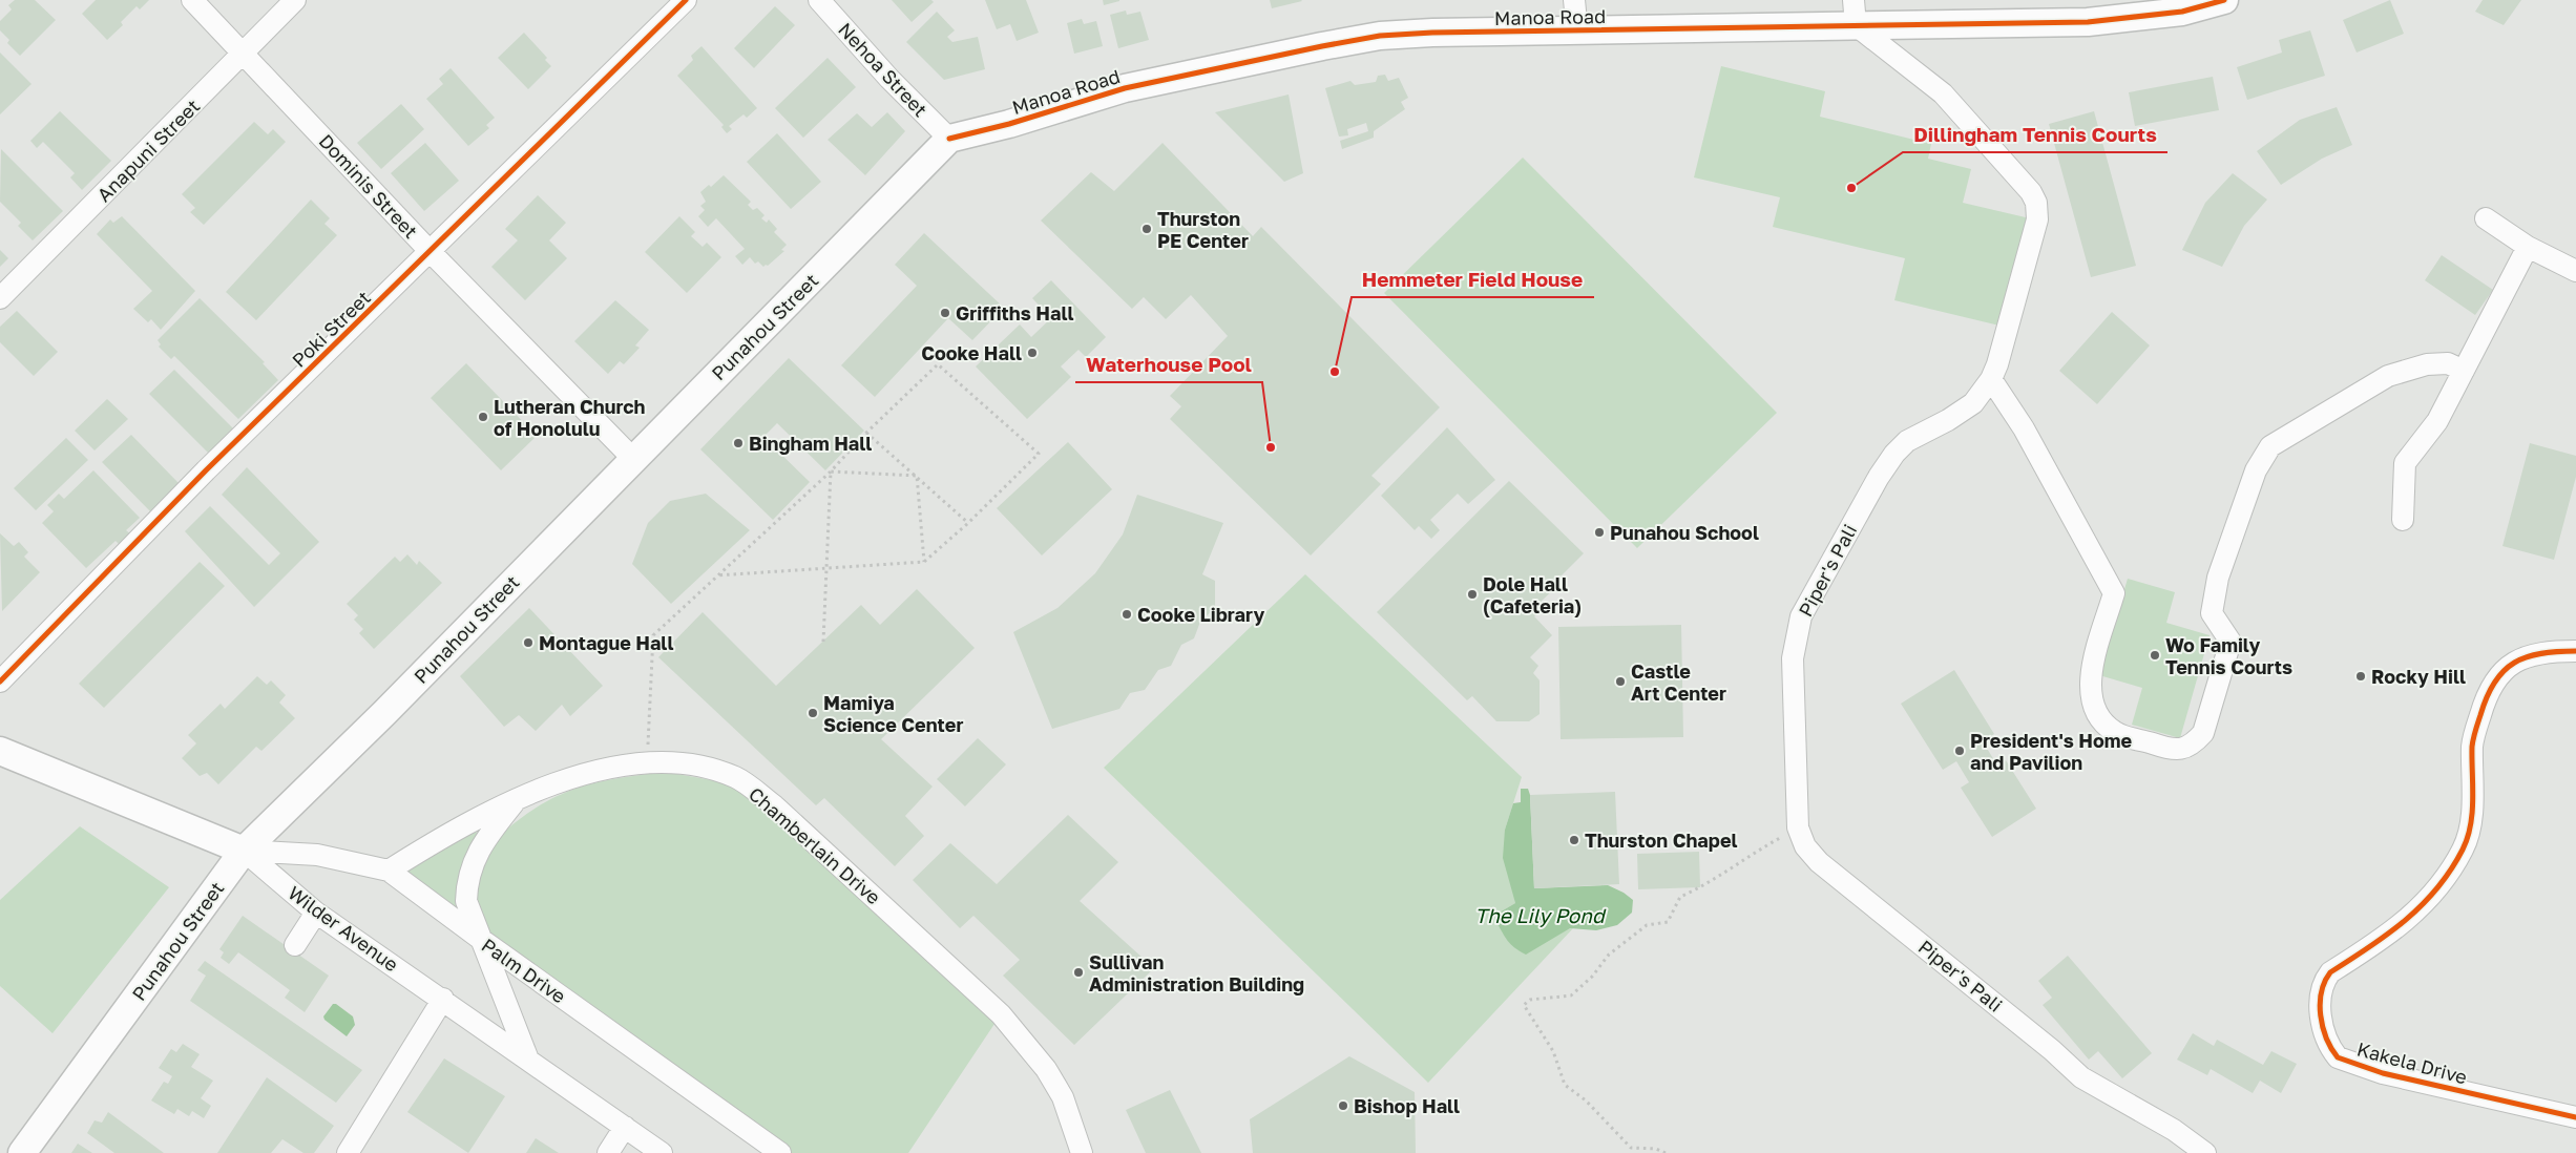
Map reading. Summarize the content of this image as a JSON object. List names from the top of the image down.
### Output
{
  "streets": {
    "main road": ["Manoa Road", "Punahou Street", "Wilder Avenue"],
    "street": [
      "Nehoa Street",
      "Anapuni Street",
      "Dominis Street",
      "Poki Street",
      "Piper's Pali",
      "Chamberlain Drive",
      "Palm Drive",
      "Kakela Drive"
    ]
  },
  "crossings": [
    ["Manoa Road", "Nehoa Street"],
    ["Manoa Road", "Punahou Street"],
    ["Manoa Road", "Piper's Pali"],
    ["Nehoa Street", "Punahou Street"],
    ["Anapuni Street", "Dominis Street"],
    ["Dominis Street", "Punahou Street"],
    ["Dominis Street", "Poki Street"],
    ["Punahou Street", "Wilder Avenue"],
    ["Punahou Street", "Palm Drive"],
    ["Chamberlain Drive", "Palm Drive"],
    ["Wilder Avenue", "Palm Drive"]
  ],
  "water": ["The Lily Pond"],
  "places": [
    "Dillingham Tennis Courts",
    "Thurston PE Center",
    "Griffiths Hall",
    "Cooke Hall",
    "Hemmeter Field House",
    "Lutheran Church of Honolulu",
    "Bingham Hall",
    "Waterhouse Pool",
    "Punahou School",
    "Dole Hall (Cafeteria)",
    "Cooke Library",
    "Montague Hall",
    "Wo Family Tennis Courts",
    "Rocky Hill",
    "Castle Art Center",
    "Mamiya Science Center",
    "President's Home and Pavilion",
    "Thurston Chapel",
    "Sullivan Administration Building",
    "Bishop Hall"
  ]
}
